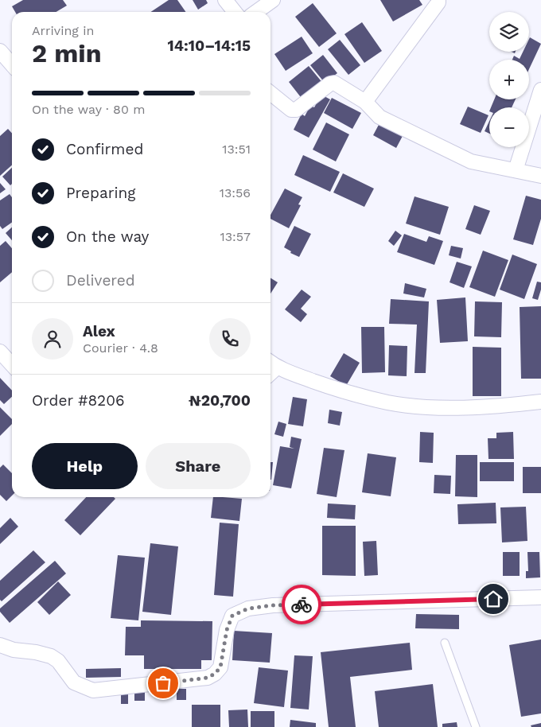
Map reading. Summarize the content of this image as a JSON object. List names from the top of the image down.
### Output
{
  "page": {
    "map_buttons": ["+", "−"],
    "heading": ["2 min", "Arriving in", "14:10–14:15"],
    "panel": [
      "Alex",
      "Courier · 4.8",
      "Order #8206",
      "₦20,700"
    ],
    "bar": "On the way · 80 m",
    "list": [
      ["Confirmed", "13:51"],
      ["Preparing", "13:56"],
      ["On the way", "13:57"],
      "Delivered"
    ],
    "buttons": ["Help", "Share"]
  }
}
